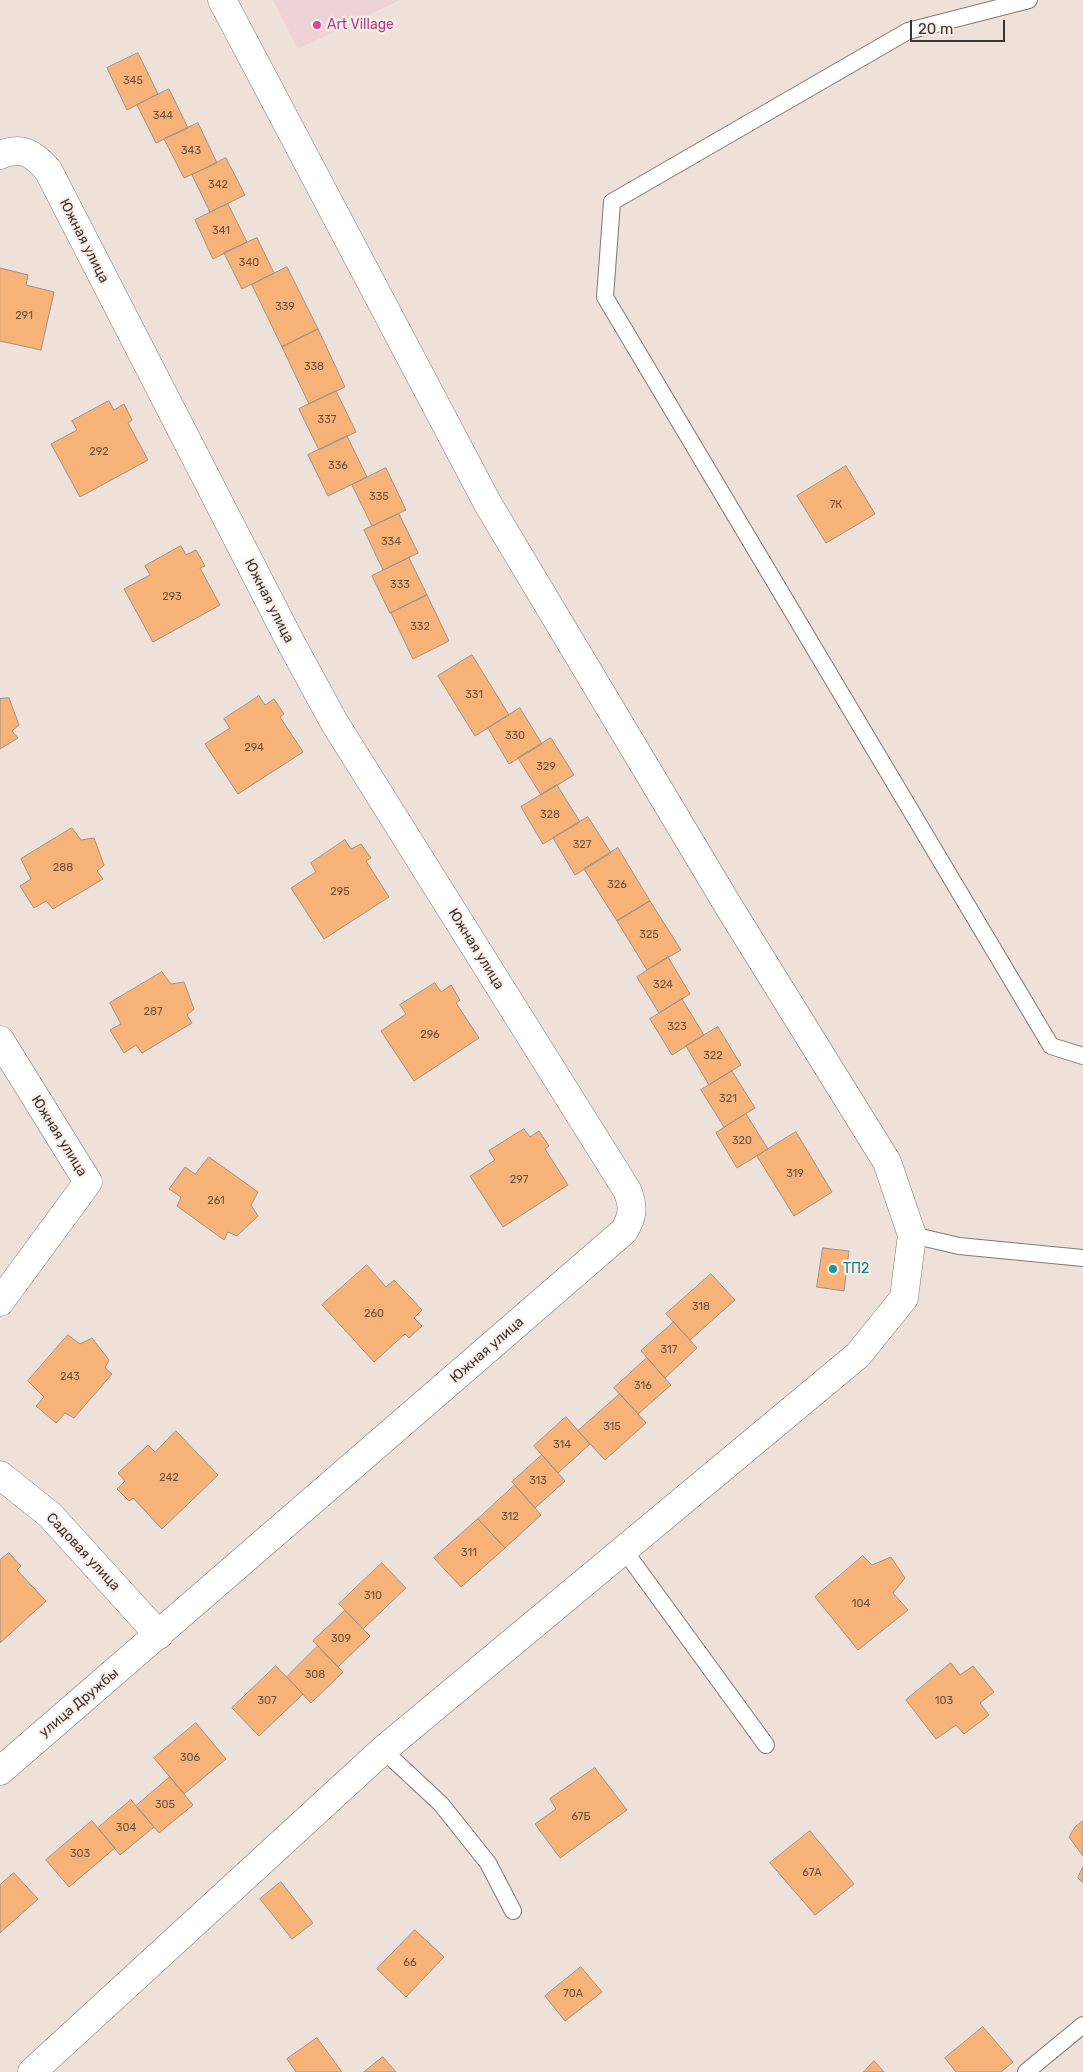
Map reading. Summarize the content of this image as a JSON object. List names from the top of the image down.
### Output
{
  "streets": {
    "street": ["Южная улица", "Садовая улица", "улица Дружбы"]
  },
  "crossings": [
    ["Южная улица", "Садовая улица"],
    ["Южная улица", "улица Дружбы"],
    ["Садовая улица", "улица Дружбы"]
  ],
  "places": ["Art Village", "ТП2"],
  "house_numbers": [
    "345",
    "344",
    "343",
    "342",
    "341",
    "340",
    "339",
    "291",
    "338",
    "337",
    "292",
    "336",
    "335",
    "7К",
    "334",
    "333",
    "293",
    "332",
    "331",
    "330",
    "294",
    "329",
    "328",
    "327",
    "288",
    "326",
    "295",
    "325",
    "324",
    "287",
    "323",
    "296",
    "322",
    "321",
    "320",
    "319",
    "297",
    "261",
    "318",
    "260",
    "317",
    "243",
    "316",
    "315",
    "314",
    "242",
    "313",
    "312",
    "311",
    "310",
    "104",
    "309",
    "308",
    "307",
    "103",
    "306",
    "305",
    "67Б",
    "304",
    "303",
    "67А",
    "66",
    "70А"
  ],
  "scale_bar": "20 m"
}
